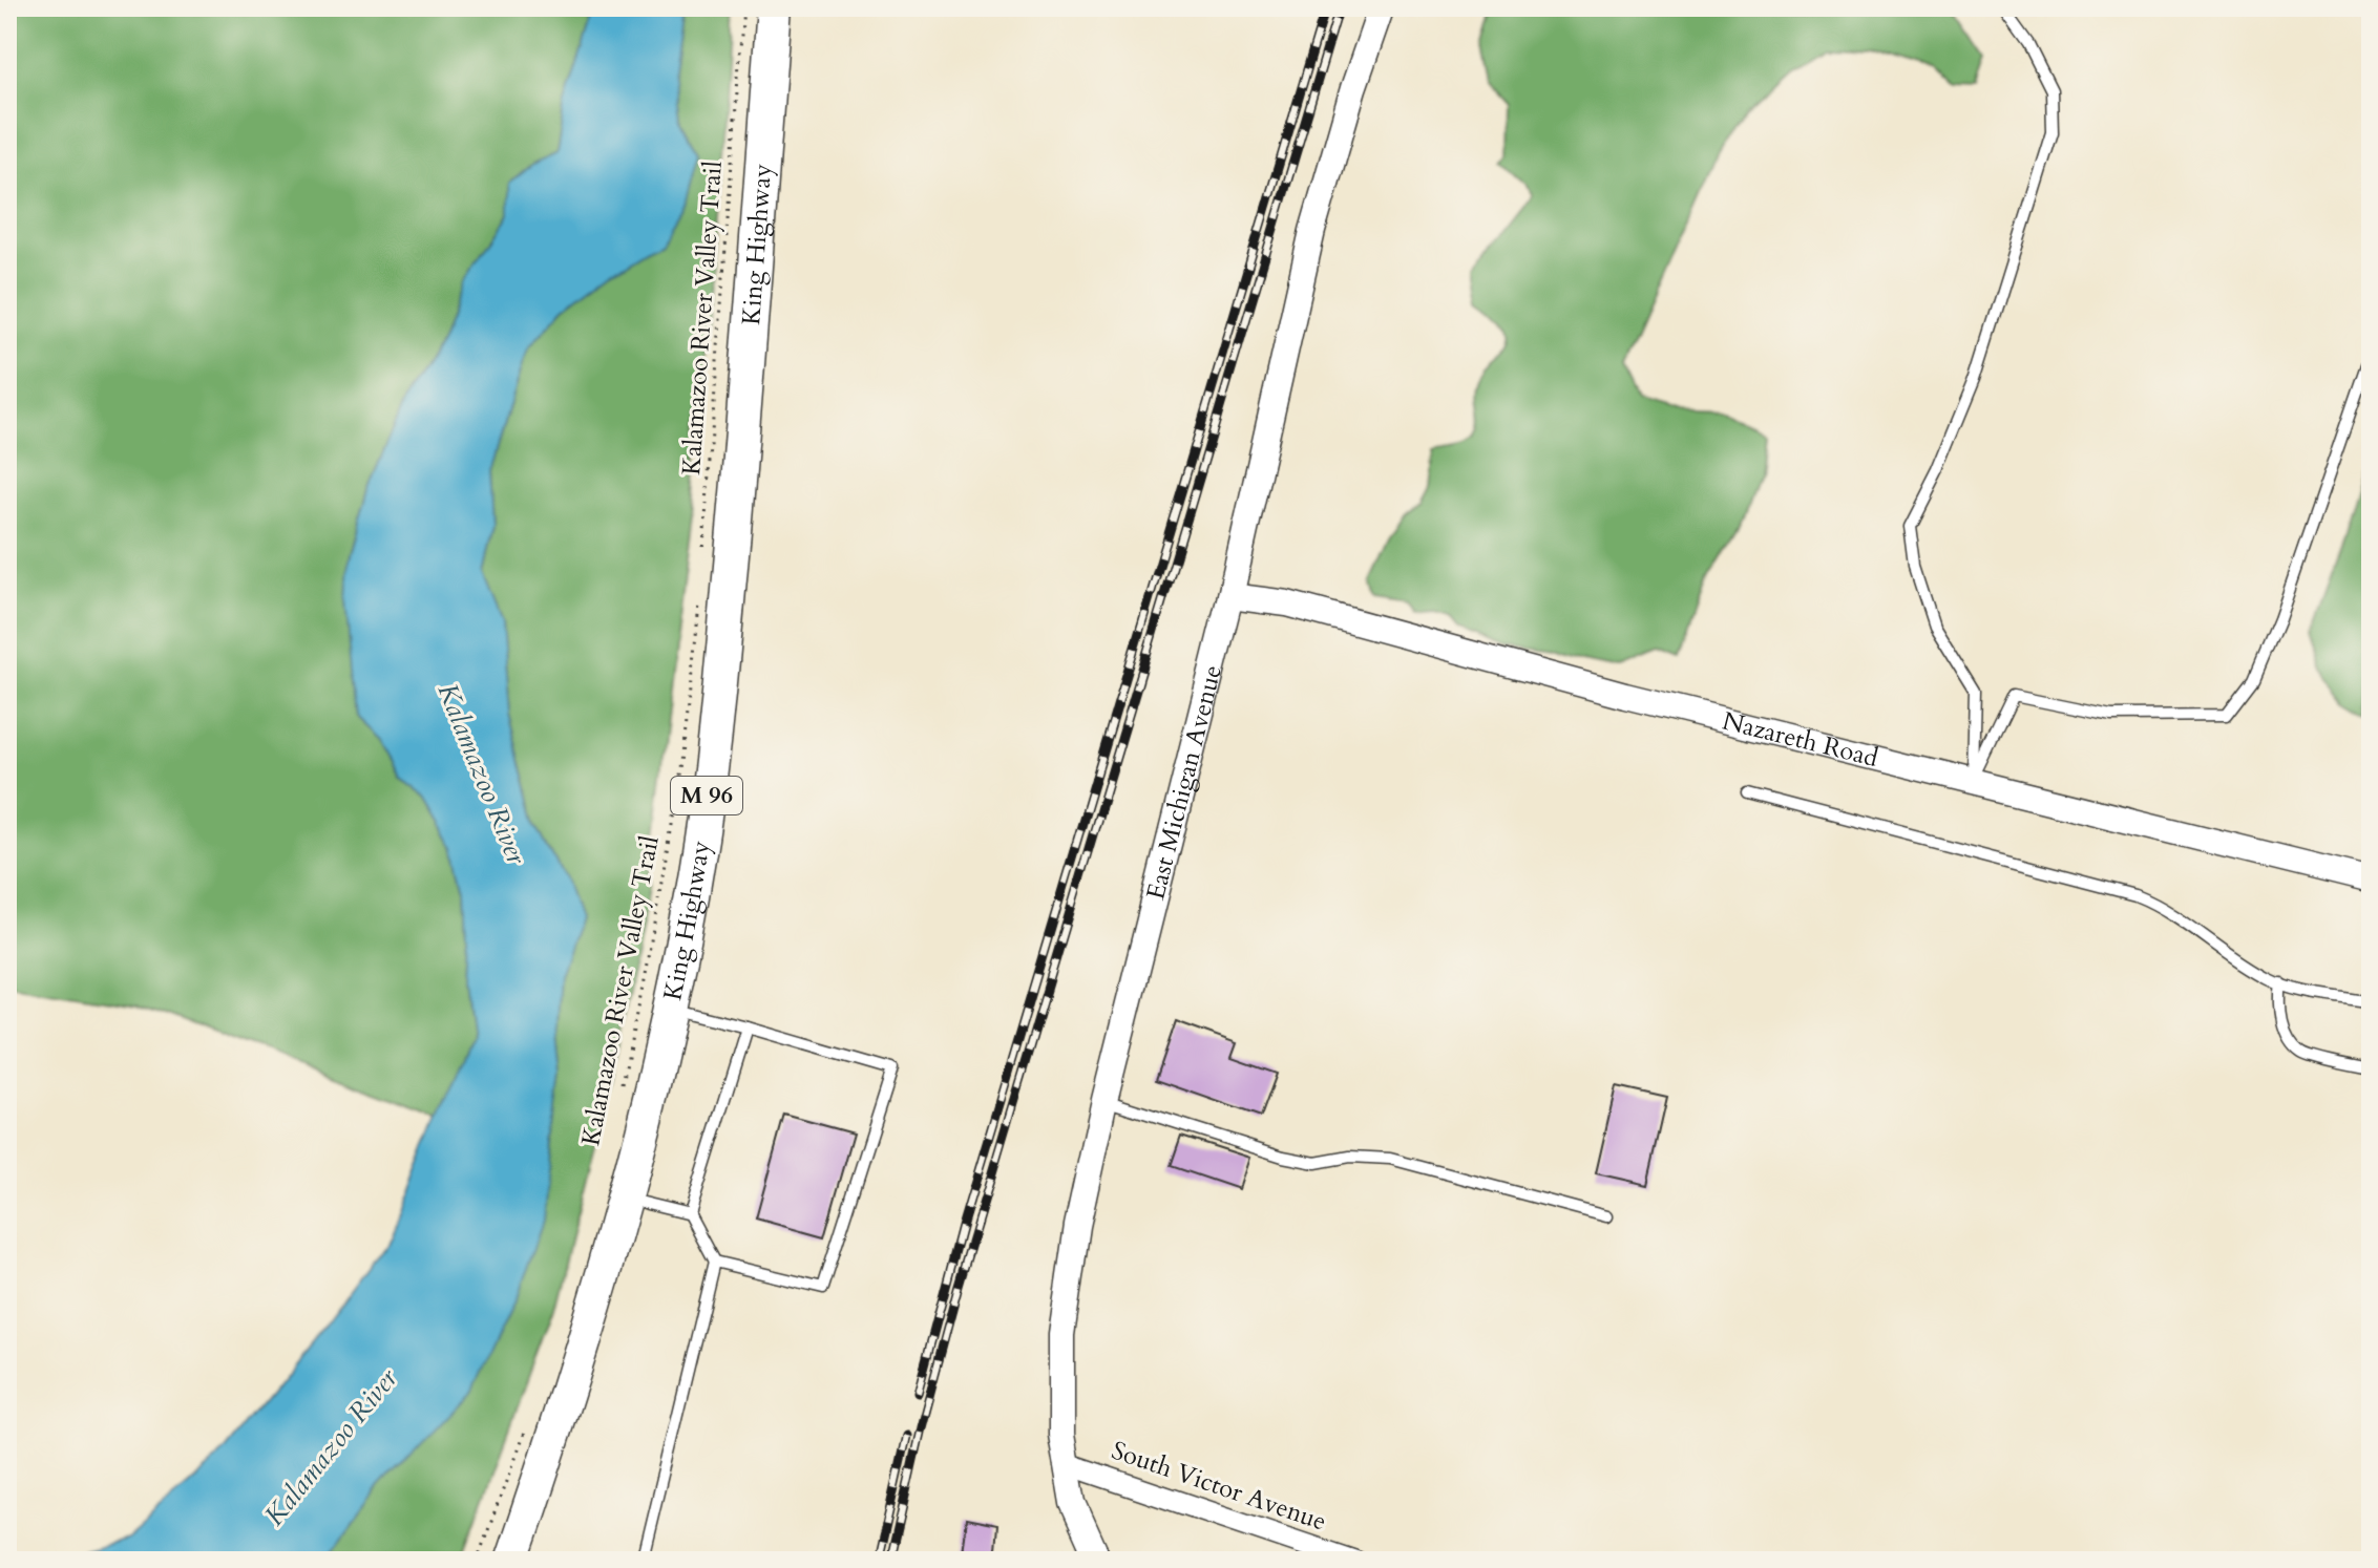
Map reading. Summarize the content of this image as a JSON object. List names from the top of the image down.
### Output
{
  "streets": {
    "main road": ["King Highway", "M 96"],
    "street": ["Nazareth Road", "East Michigan Avenue", "South Victor Avenue"],
    "path": ["Kalamazoo River Valley Trail"]
  },
  "crossings": [
    ["Nazareth Road", "East Michigan Avenue"],
    ["East Michigan Avenue", "South Victor Avenue"]
  ],
  "water": ["Kalamazoo River"]
}
